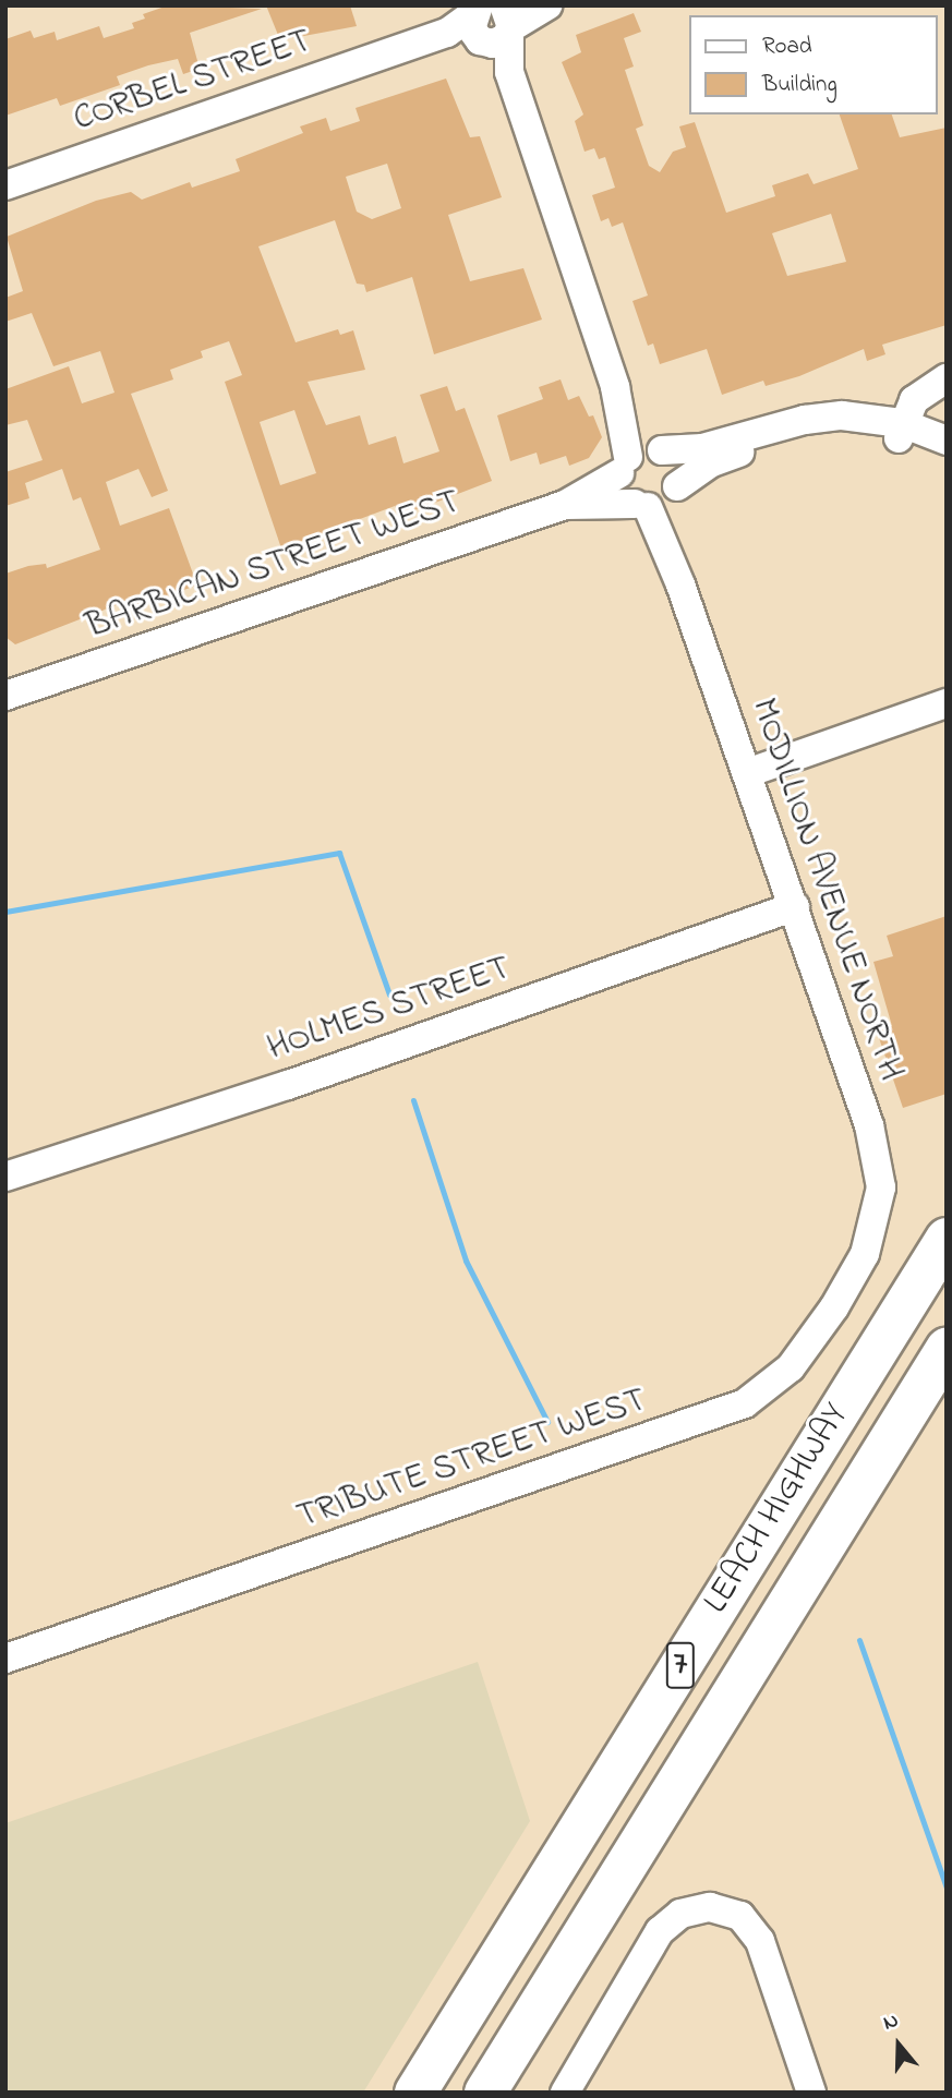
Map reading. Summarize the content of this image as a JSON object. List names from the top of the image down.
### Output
{
  "streets": {
    "highway": ["LEACH HIGHWAY", "7"],
    "street": [
      "CORBEL STREET",
      "BARBICAN STREET WEST",
      "MODILLION AVENUE NORTH",
      "HOLMES STREET",
      "TRIBUTE STREET WEST"
    ]
  },
  "crossings": [
    ["BARBICAN STREET WEST", "MODILLION AVENUE NORTH"],
    ["MODILLION AVENUE NORTH", "HOLMES STREET"],
    ["MODILLION AVENUE NORTH", "TRIBUTE STREET WEST"]
  ],
  "legend": ["Road", "Building"],
  "north": "top"
}
